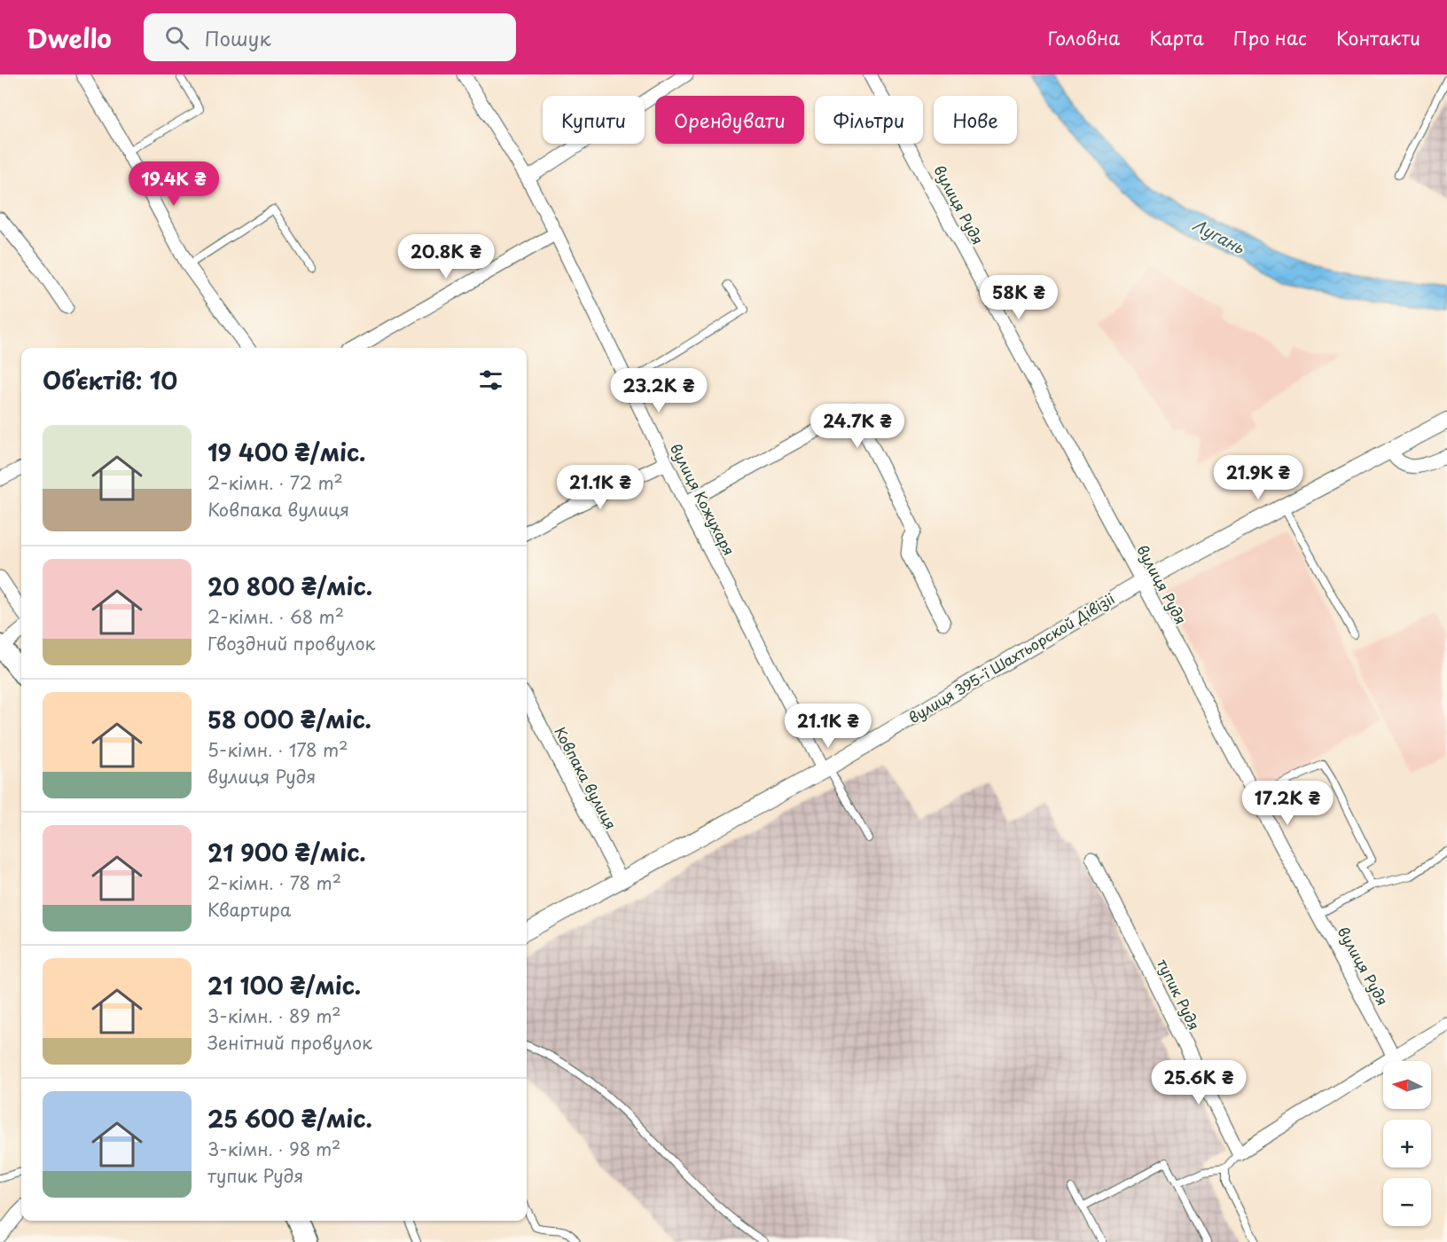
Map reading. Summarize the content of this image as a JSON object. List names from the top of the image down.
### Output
{
  "streets": {
    "street": [
      "вулиця Рудя",
      "вулиця Кожухаря",
      "вулиця 395-ї Шахтьорской Дівізіі",
      "Ковпака вулиця",
      "тупик Рудя"
    ]
  },
  "crossings": [
    ["вулиця Рудя", "вулиця 395-ї Шахтьорской Дівізіі"],
    ["вулиця Кожухаря", "вулиця 395-ї Шахтьорской Дівізіі"],
    ["вулиця 395-ї Шахтьорской Дівізіі", "Ковпака вулиця"]
  ],
  "water": ["Лугань"],
  "north": "left",
  "page": {
    "header": "Dwello",
    "search": "Пошук",
    "nav": [
      "Головна",
      "Карта",
      "Про нас",
      "Контакти"
    ],
    "chip": [
      "Купити",
      "Орендувати",
      "Фільтри",
      "Нове"
    ],
    "price": [
      "19.4K ₴",
      "20.8K ₴",
      "58K ₴",
      "23.2K ₴",
      "24.7K ₴",
      "21.9K ₴",
      "21.1K ₴",
      "21.1K ₴",
      "17.2K ₴",
      "25.6K ₴"
    ],
    "heading": "Об’єктів: 10",
    "list": [
      {
        "name": "19 400 ₴/міс.",
        "note": "2-кімн. · 72 m² · Ковпака вулиця"
      },
      {
        "name": "20 800 ₴/міс.",
        "note": "2-кімн. · 68 m² · Гвоздний провулок"
      },
      {
        "name": "58 000 ₴/міс.",
        "note": "5-кімн. · 178 m² · вулиця Рудя"
      },
      {
        "name": "21 900 ₴/міс.",
        "note": "2-кімн. · 78 m² · Квартира"
      },
      {
        "name": "21 100 ₴/міс.",
        "note": "3-кімн. · 89 m² · Зенітний провулок"
      },
      {
        "name": "25 600 ₴/міс.",
        "note": "3-кімн. · 98 m² · тупик Рудя"
      }
    ],
    "map_buttons": ["+", "−"]
  }
}
